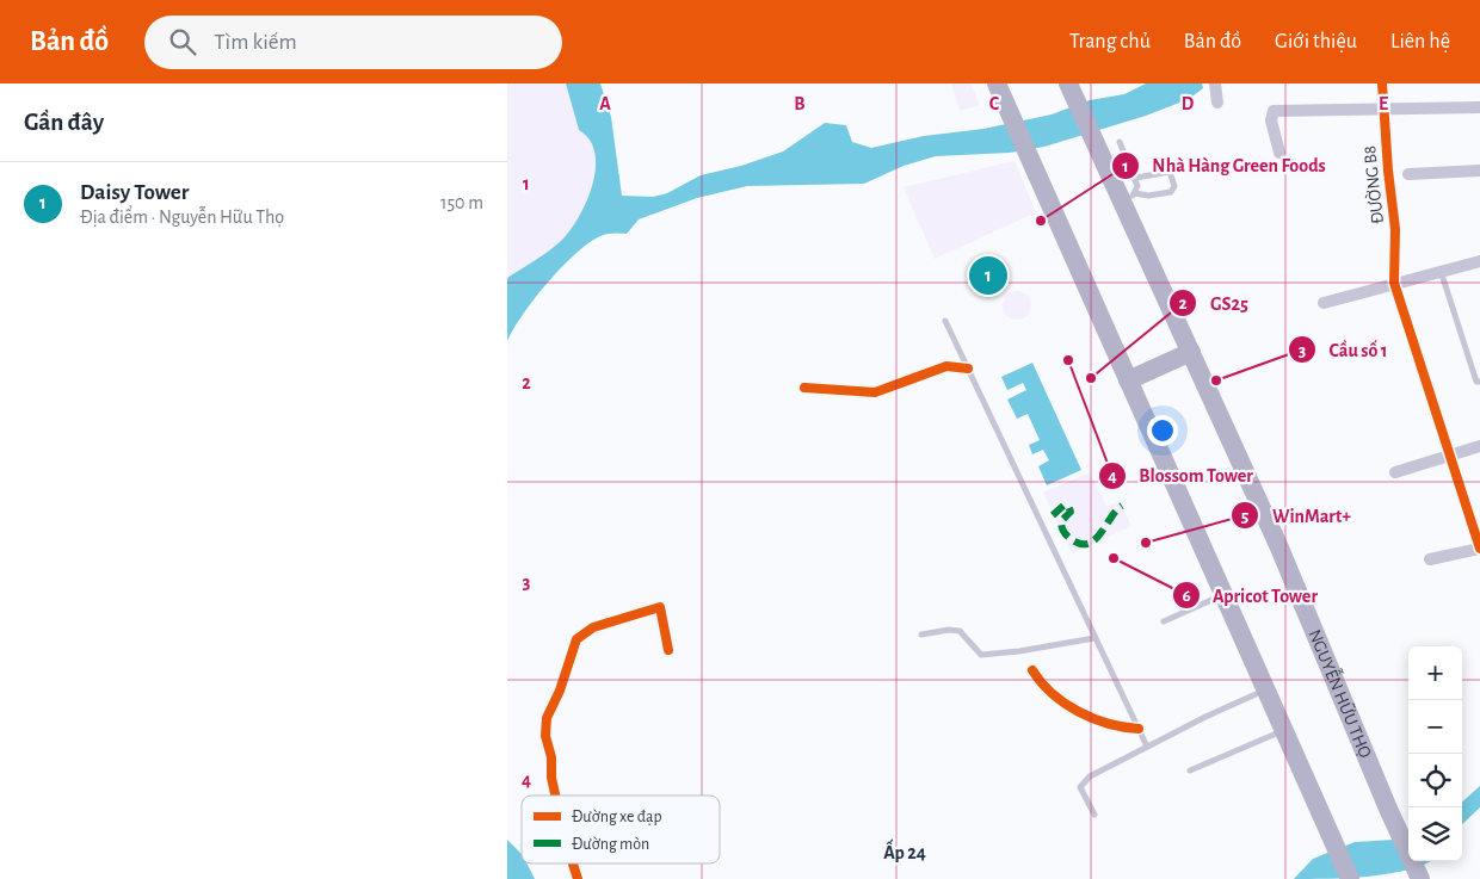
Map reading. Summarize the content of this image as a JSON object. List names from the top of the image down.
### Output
{
  "streets": {
    "main road": ["NGUYỄN HỮU THỌ"],
    "street": ["ĐƯỜNG B8"]
  },
  "districts": ["Ấp 24"],
  "places": [
    "Nhà Hàng Green Foods",
    "Blossom Tower",
    "GS25",
    "Cầu số 1",
    "WinMart+",
    "Apricot Tower"
  ],
  "legend": ["Đường xe đạp", "Đường mòn"],
  "page": {
    "header": "Bản đồ",
    "search": "Tìm kiếm",
    "nav": [
      "Trang chủ",
      "Bản đồ",
      "Giới thiệu",
      "Liên hệ"
    ],
    "heading": "Gần đây",
    "list": [
      {
        "mark": "1",
        "name": "Daisy Tower",
        "note": "Địa điểm · Nguyễn Hữu Thọ",
        "value": "150 m"
      }
    ],
    "pins": "1",
    "map_buttons": ["+", "−"]
  },
  "grid": {
    "columns": [
      "A",
      "B",
      "C",
      "D",
      "E"
    ],
    "rows": [
      "1",
      "2",
      "3",
      "4"
    ]
  }
}
